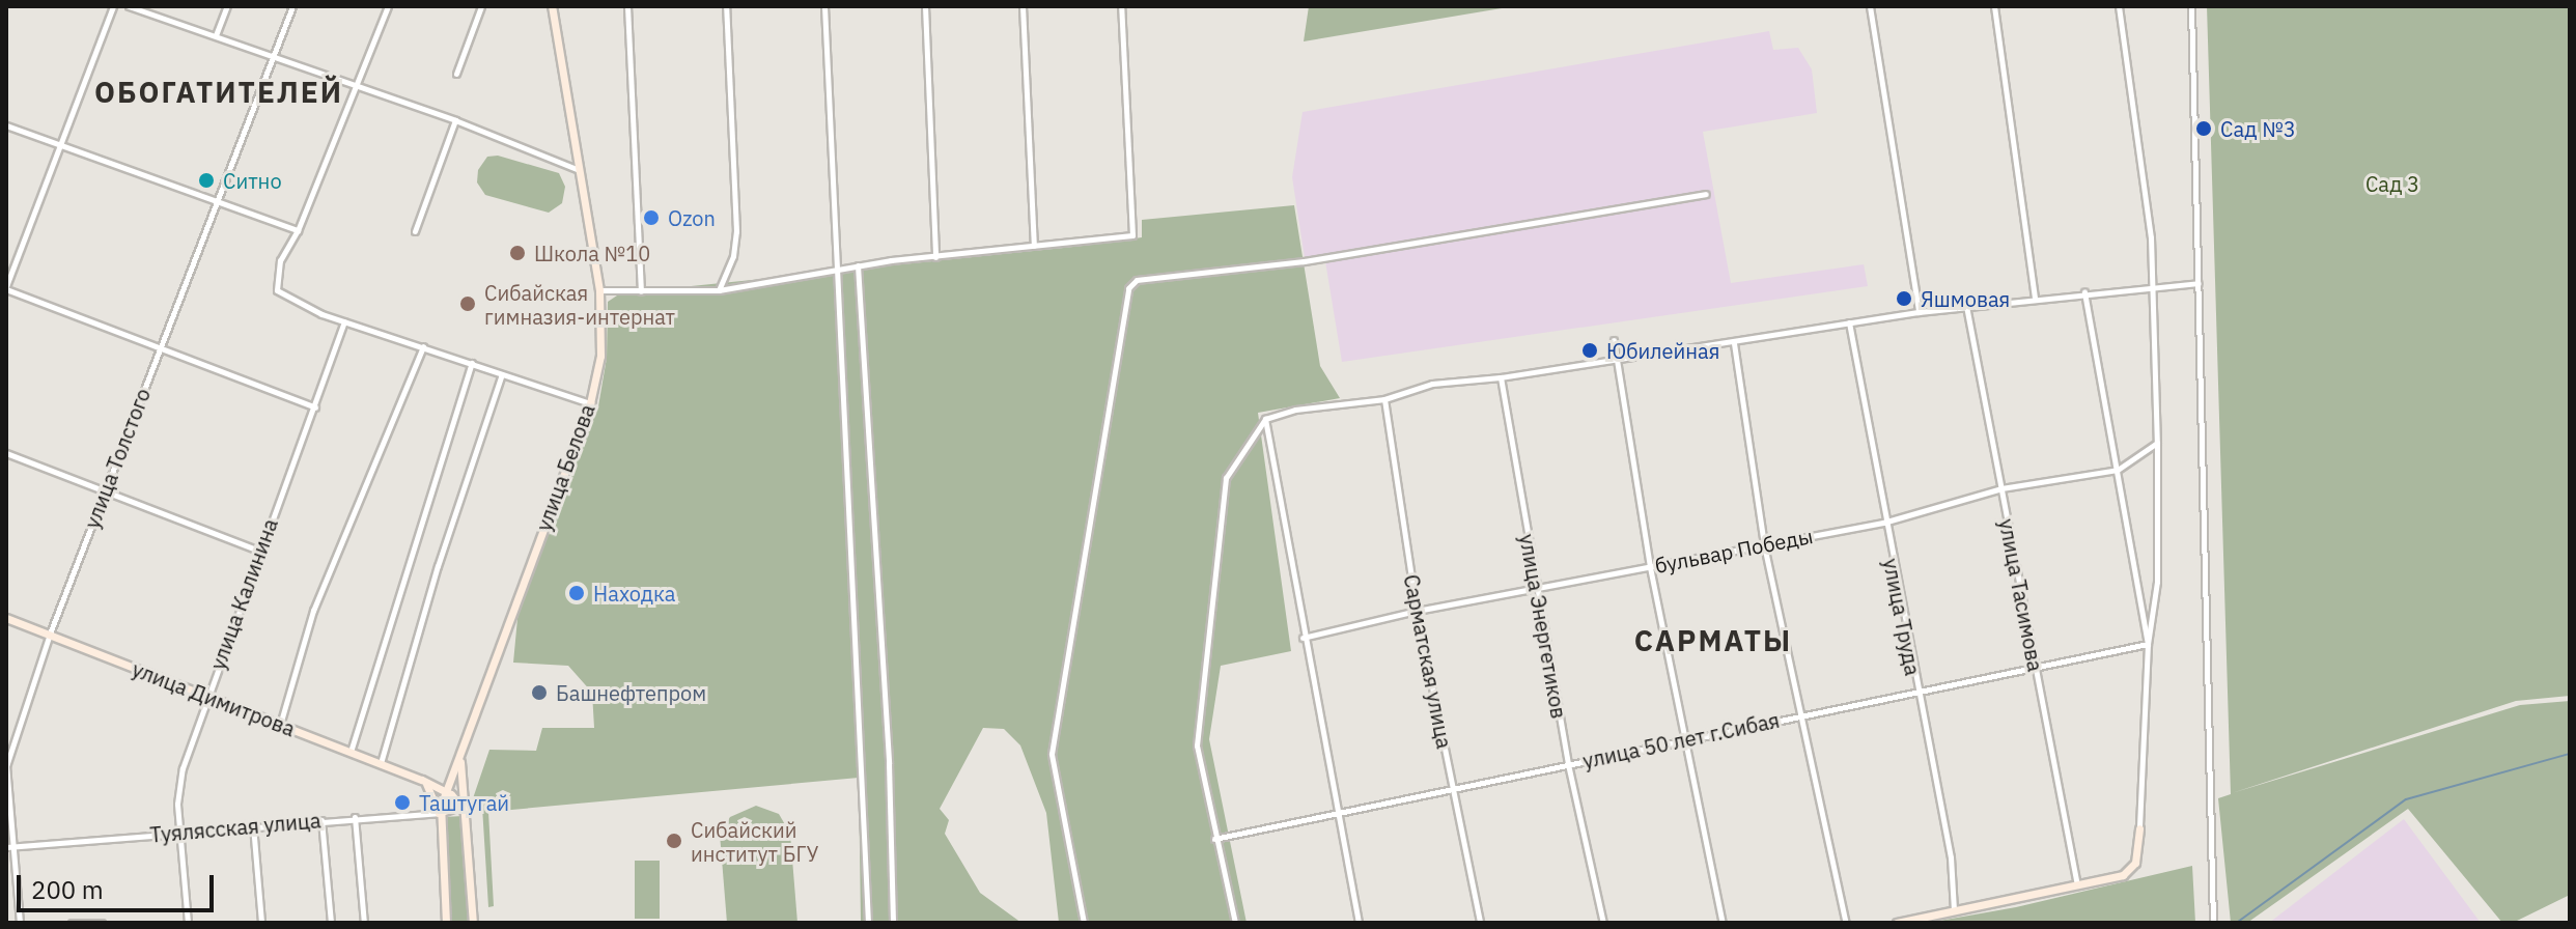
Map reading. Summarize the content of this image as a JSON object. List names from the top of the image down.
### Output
{
  "streets": {
    "main road": ["улица Белова", "улица Димитрова", "Туялясская улица"],
    "street": [
      "улица Толстого",
      "бульвар Победы",
      "улица Калинина",
      "улица Тасимова",
      "улица Труда",
      "улица Энергетиков",
      "Сарматская улица",
      "улица 50 лет г.Сибая"
    ]
  },
  "crossings": [
    ["улица Толстого", "улица Димитрова"],
    ["улица Толстого", "Туялясская улица"],
    ["улица Белова", "улица Димитрова"],
    ["улица Белова", "Туялясская улица"],
    ["бульвар Победы", "улица Тасимова"],
    ["бульвар Победы", "улица Труда"],
    ["бульвар Победы", "улица Энергетиков"],
    ["бульвар Победы", "Сарматская улица"],
    ["улица Калинина", "улица Димитрова"],
    ["улица Калинина", "Туялясская улица"],
    ["улица Тасимова", "улица 50 лет г.Сибая"],
    ["улица Труда", "улица 50 лет г.Сибая"],
    ["улица Энергетиков", "улица 50 лет г.Сибая"],
    ["Сарматская улица", "улица 50 лет г.Сибая"],
    ["улица Димитрова", "Туялясская улица"]
  ],
  "districts": ["ОБОГАТИТЕЛЕЙ", "САРМАТЫ"],
  "parks": ["Сад 3"],
  "places": [
    "Сад №3",
    "Ситно",
    "Ozon",
    "Школа №10",
    "Яшмовая",
    "Сибайская гимназия-интернат",
    "Юбилейная",
    "Находка",
    "Башнефтепром",
    "Таштугай",
    "Сибайский институт БГУ"
  ],
  "scale_bar": "200 m"
}
